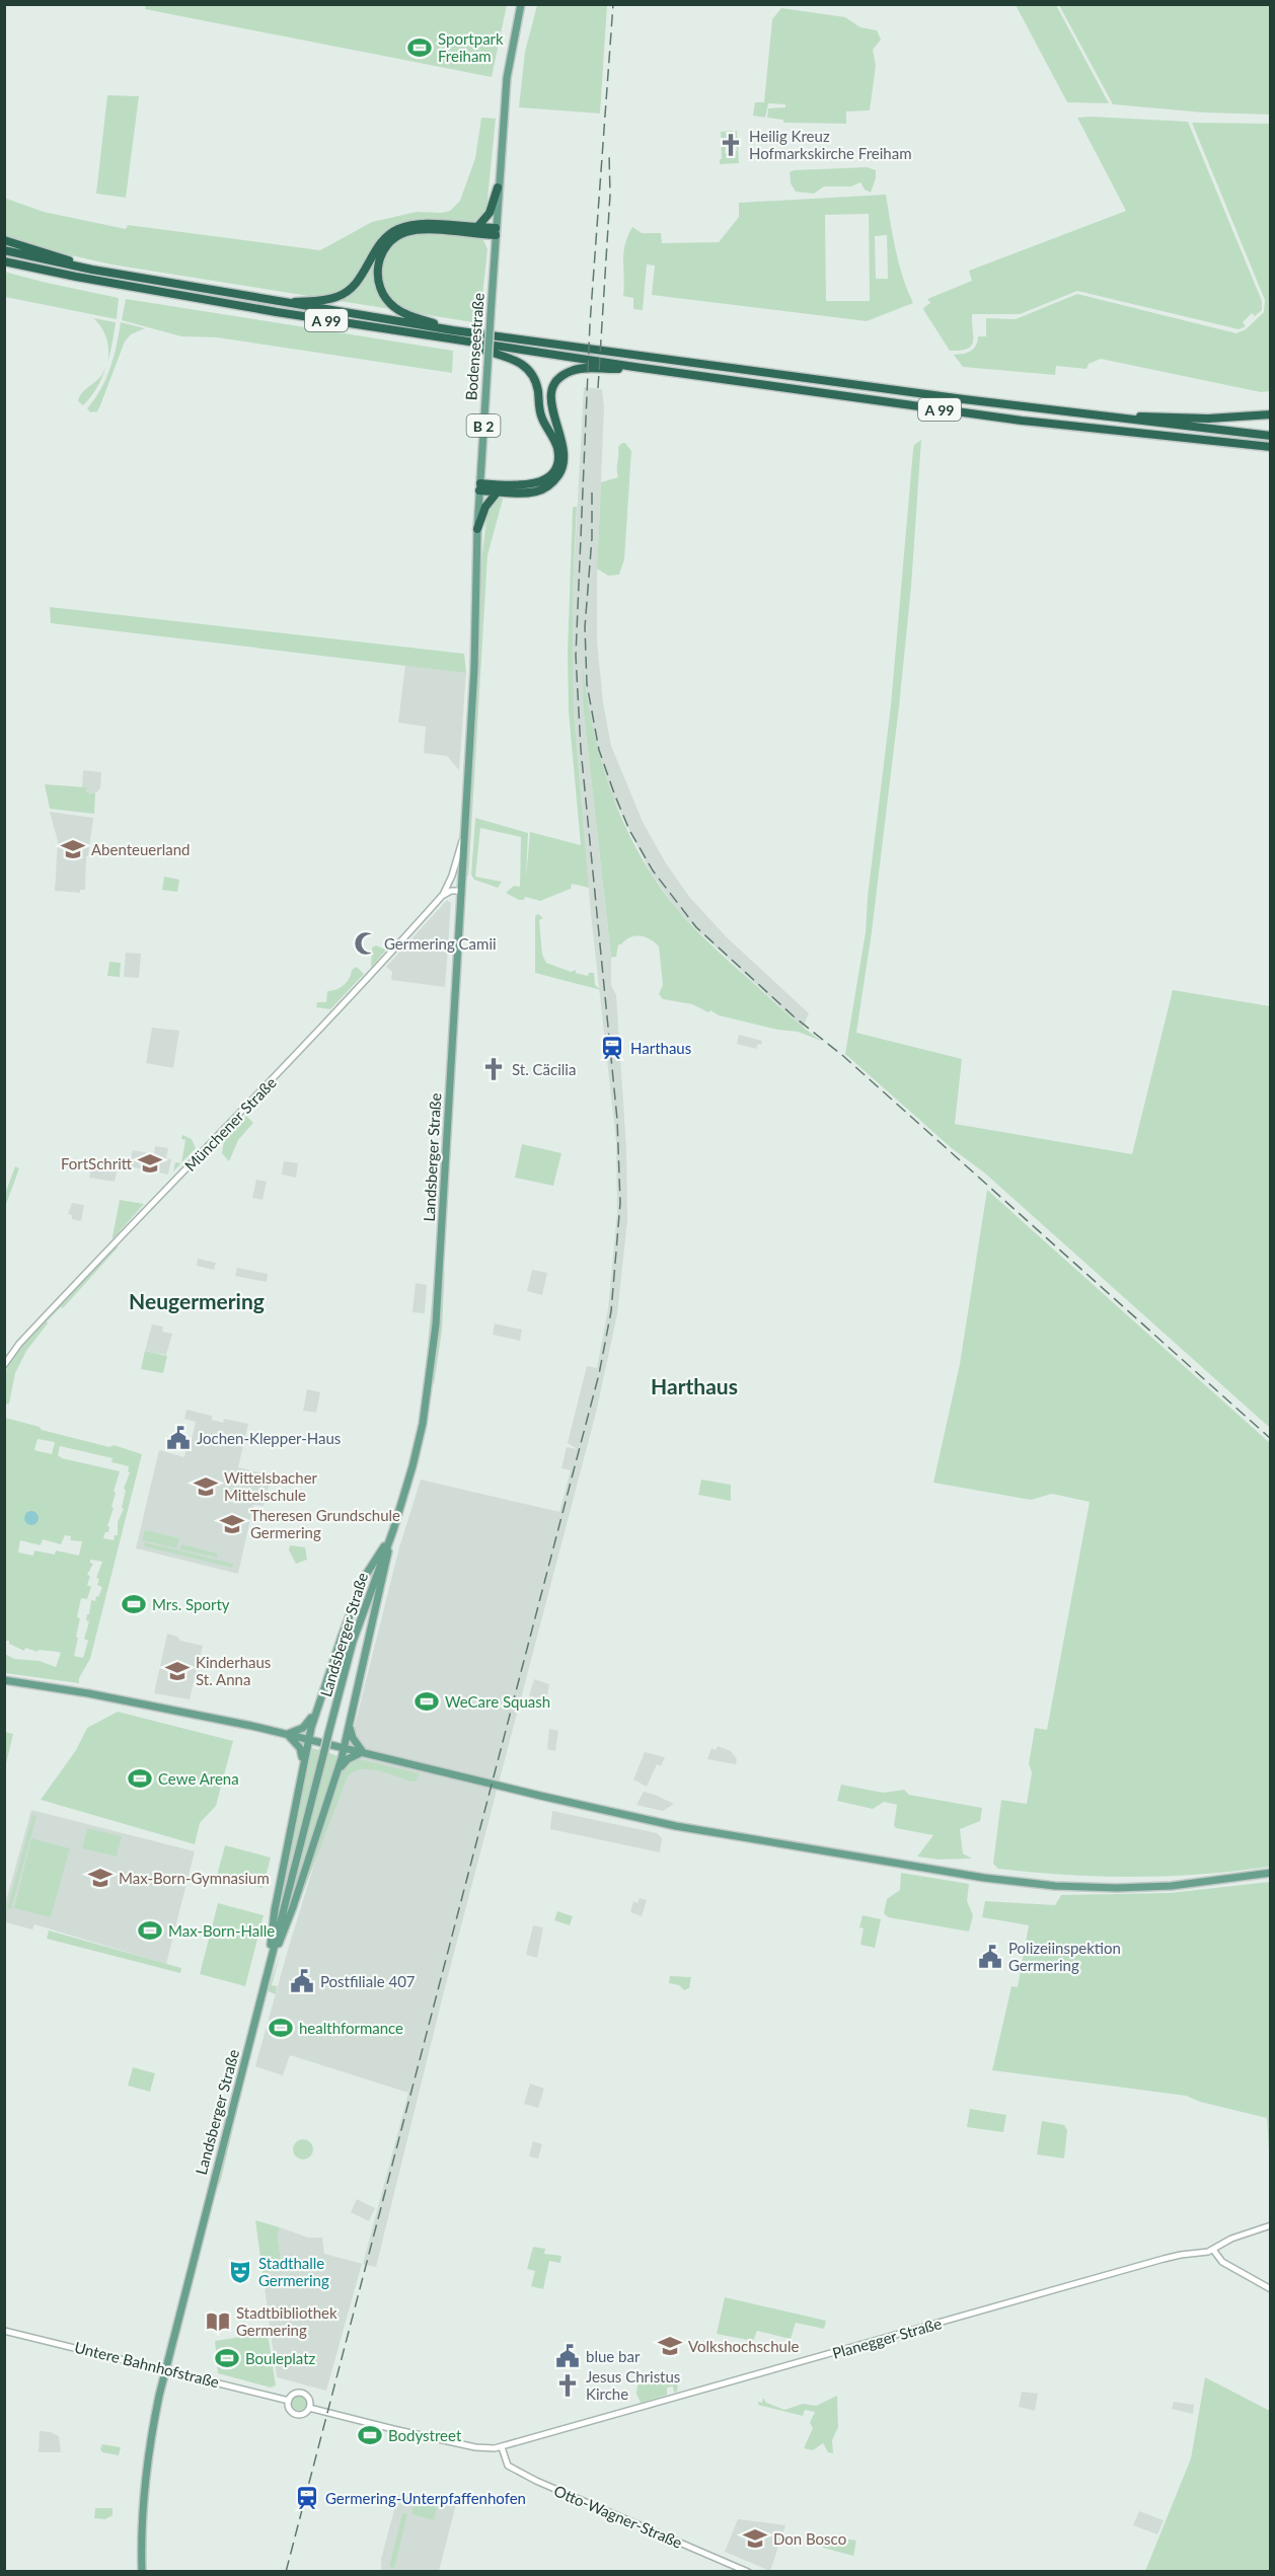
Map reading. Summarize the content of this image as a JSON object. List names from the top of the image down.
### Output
{
  "streets": {
    "highway": ["A 99"],
    "main road": ["Bodenseestraße", "B 2", "Landsberger Straße"],
    "street": [
      "Münchener Straße",
      "Planegger Straße",
      "Untere Bahnhofstraße",
      "Otto-Wagner-Straße"
    ]
  },
  "crossings": [
    ["Bodenseestraße", "Landsberger Straße"],
    ["Landsberger Straße", "Untere Bahnhofstraße"],
    ["Planegger Straße", "Untere Bahnhofstraße"],
    ["Planegger Straße", "Otto-Wagner-Straße"],
    ["Untere Bahnhofstraße", "Otto-Wagner-Straße"]
  ],
  "districts": ["Neugermering", "Harthaus"],
  "places": {
    "sports": [
      "Sportpark Freiham",
      "Mrs. Sporty",
      "WeCare Squash",
      "Cewe Arena",
      "Max-Born-Halle",
      "healthformance",
      "Bouleplatz",
      "Bodystreet"
    ],
    "church": ["Heilig Kreuz Hofmarkskirche Freiham", "St. Cäcilia", "Jesus Christus Kirche"],
    "school or university": [
      "Abenteuerland",
      "FortSchritt",
      "Wittelsbacher Mittelschule",
      "Theresen Grundschule Germering",
      "Kinderhaus St. Anna",
      "Max-Born-Gymnasium",
      "Volkshochschule",
      "Don Bosco"
    ],
    "mosque": ["Germering Camii"],
    "station": ["Harthaus", "Germering-Unterpfaffenhofen"],
    "public building": [
      "Jochen-Klepper-Haus",
      "Polizeiinspektion Germering",
      "Postfiliale 407",
      "blue bar"
    ],
    "theatre": ["Stadthalle Germering"],
    "library": ["Stadtbibliothek Germering"]
  }
}
